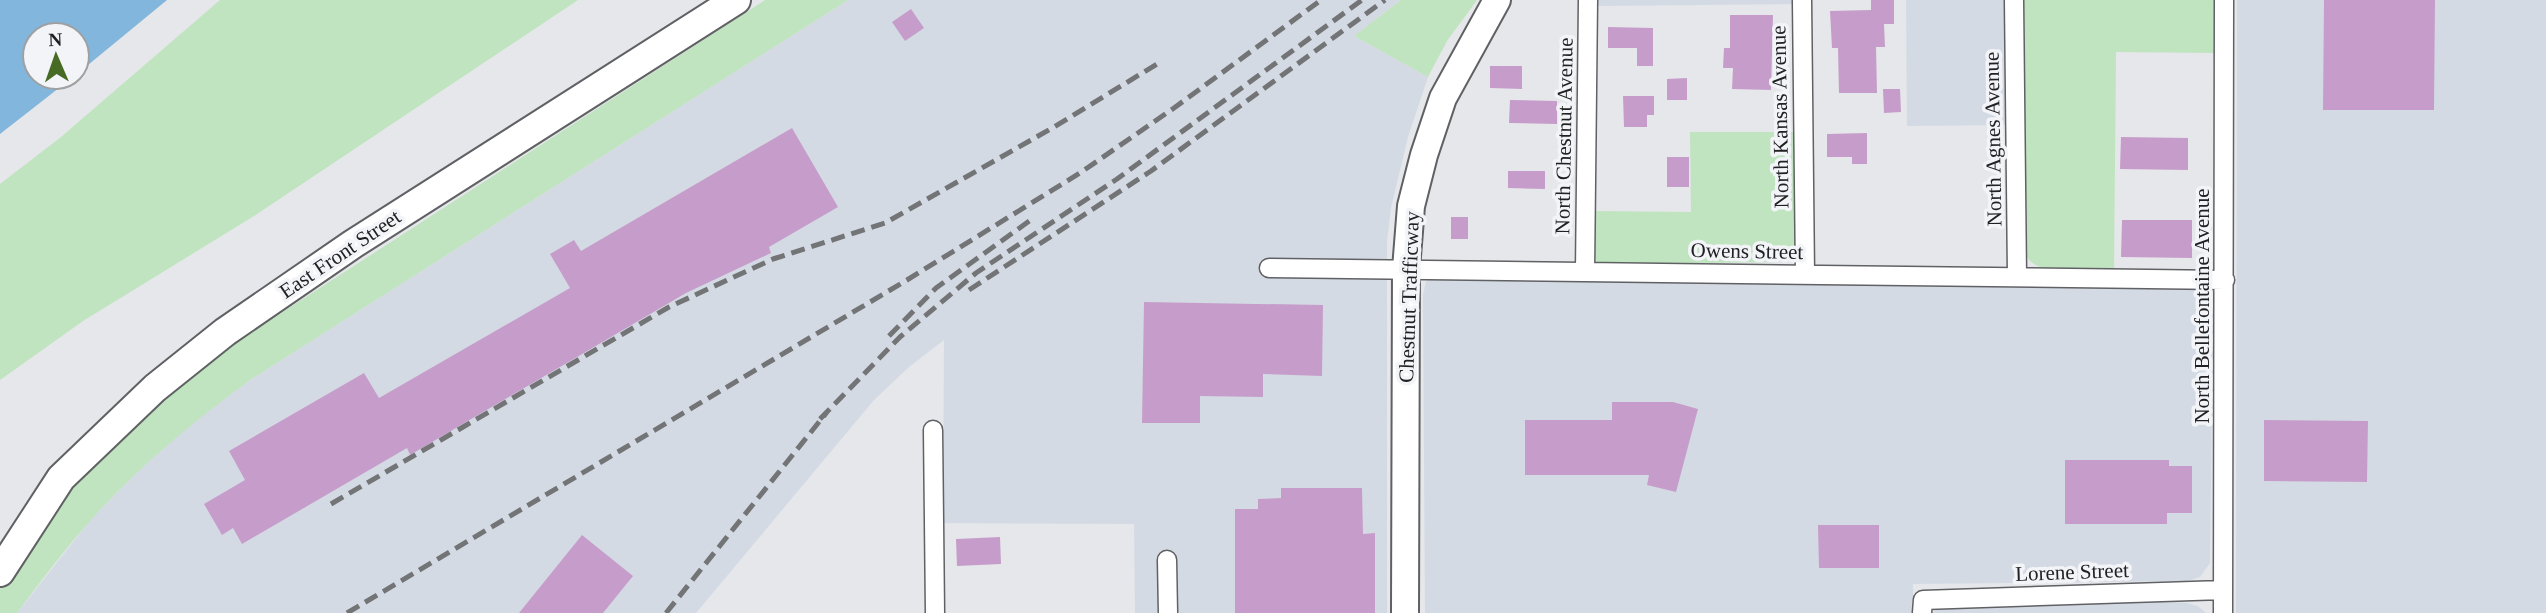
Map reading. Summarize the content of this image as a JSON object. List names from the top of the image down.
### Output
{
  "streets": {
    "main road": ["East Front Street"],
    "street": [
      "North Kansas Avenue",
      "North Chestnut Avenue",
      "North Agnes Avenue",
      "Owens Street",
      "Chestnut Trafficway",
      "North Bellefontaine Avenue",
      "Lorene Street"
    ]
  },
  "crossings": [
    ["North Kansas Avenue", "Owens Street"],
    ["North Chestnut Avenue", "Owens Street"],
    ["North Agnes Avenue", "Owens Street"],
    ["Owens Street", "Chestnut Trafficway"],
    ["Owens Street", "North Bellefontaine Avenue"],
    ["North Bellefontaine Avenue", "Lorene Street"]
  ],
  "north": "top"
}
